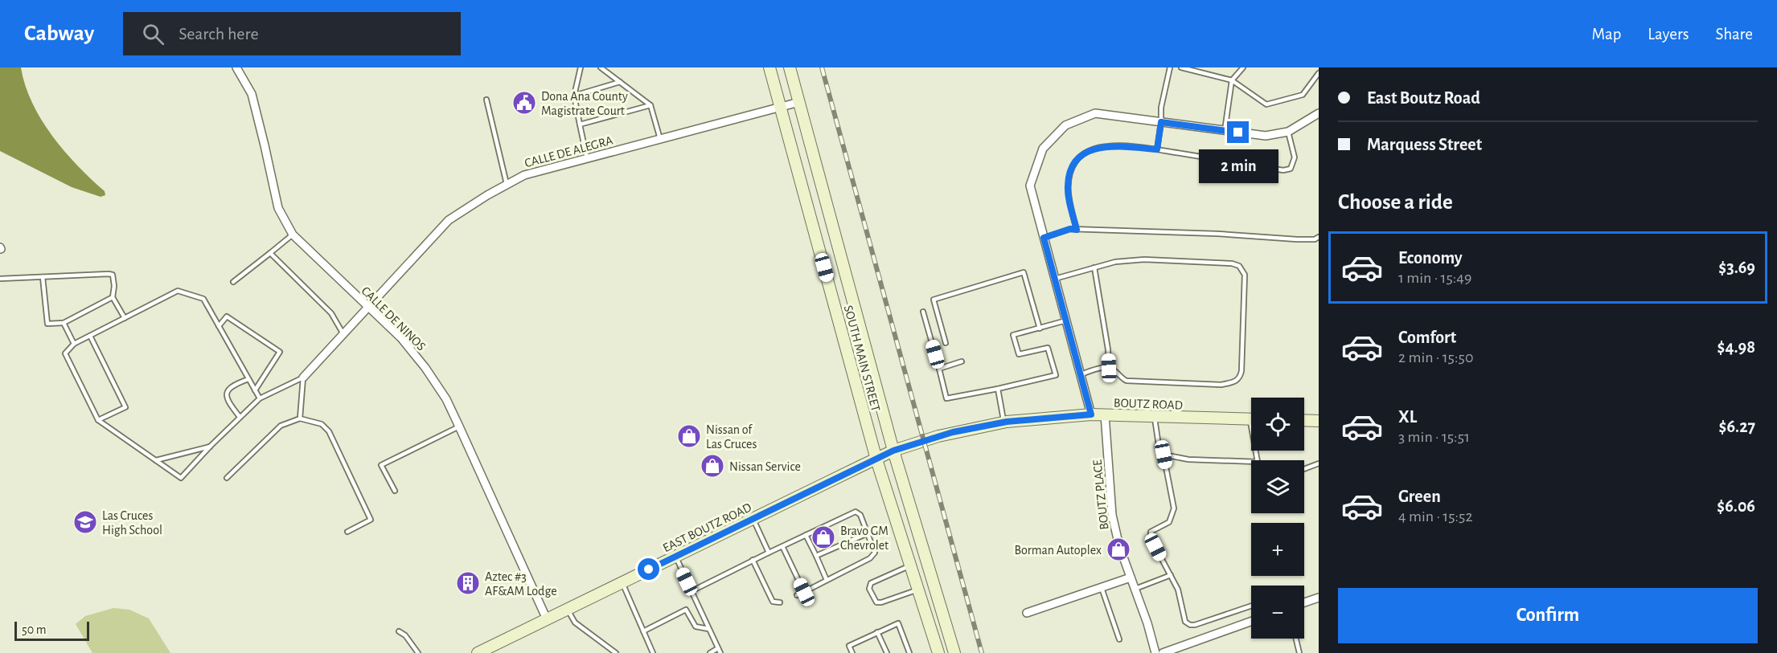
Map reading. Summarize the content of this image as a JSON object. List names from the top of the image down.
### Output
{
  "streets": {
    "main road": ["SOUTH MAIN STREET", "BOUTZ ROAD", "EAST BOUTZ ROAD"],
    "street": ["CALLE DE ALEGRA", "CALLE DE NINOS", "BOUTZ PLACE"]
  },
  "crossings": [
    ["CALLE DE ALEGRA", "CALLE DE NINOS"],
    ["CALLE DE ALEGRA", "SOUTH MAIN STREET"],
    ["CALLE DE NINOS", "EAST BOUTZ ROAD"],
    ["SOUTH MAIN STREET", "EAST BOUTZ ROAD"],
    ["BOUTZ ROAD", "BOUTZ PLACE"],
    ["BOUTZ ROAD", "EAST BOUTZ ROAD"]
  ],
  "places": {
    "public building": ["Dona Ana County Magistrate Court"],
    "shop": [
      "Nissan of Las Cruces",
      "Nissan Service",
      "Bravo GM Chevrolet",
      "Borman Autoplex"
    ],
    "school or university": ["Las Cruces High School"],
    "building": ["Aztec #3 AF&AM Lodge"]
  },
  "scale_bar": "50 m",
  "page": {
    "header": "Cabway",
    "search": "Search here",
    "nav": ["Map", "Layers", "Share"],
    "banner": ["East Boutz Road", "Marquess Street"],
    "bubble": "2 min",
    "heading": "Choose a ride",
    "list": [
      {
        "name": "Economy",
        "note": "1 min · 15:49",
        "value": "$3.69"
      },
      {
        "name": "Comfort",
        "note": "2 min · 15:50",
        "value": "$4.98"
      },
      {
        "name": "XL",
        "note": "3 min · 15:51",
        "value": "$6.27"
      },
      {
        "name": "Green",
        "note": "4 min · 15:52",
        "value": "$6.06"
      }
    ],
    "map_buttons": ["+", "−"],
    "buttons": "Confirm",
    "scale": "50 m"
  }
}
